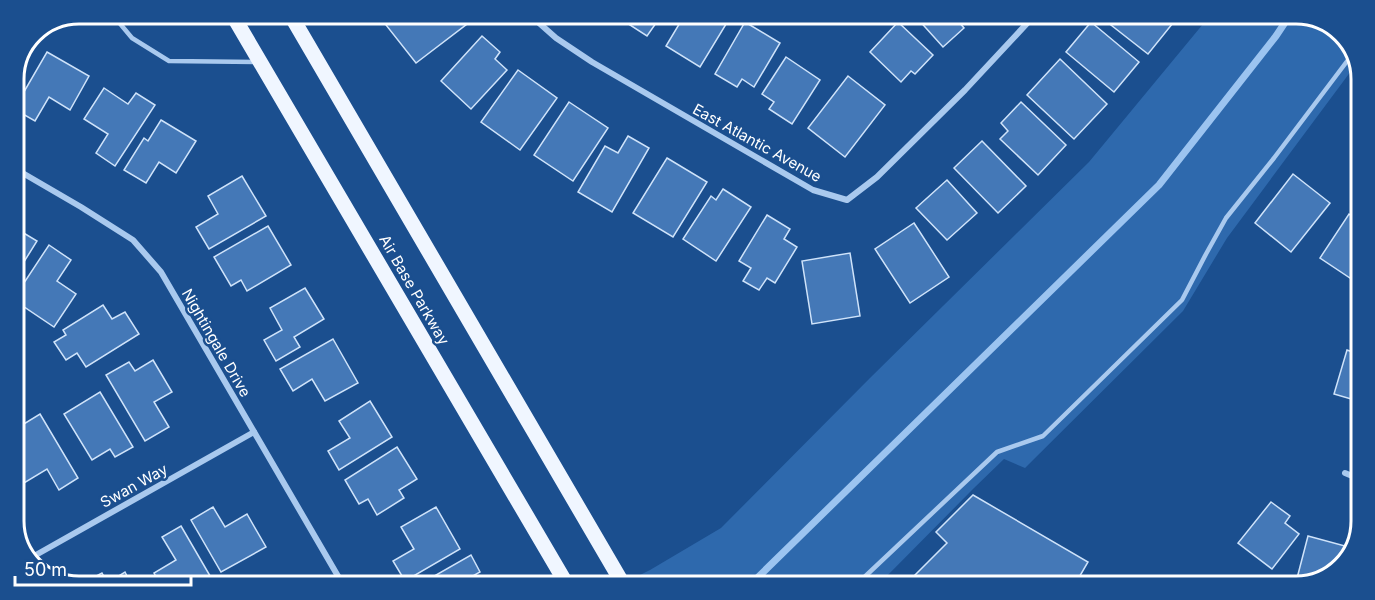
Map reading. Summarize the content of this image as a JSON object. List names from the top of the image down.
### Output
{
  "streets": {
    "main road": ["Air Base Parkway"],
    "street": ["East Atlantic Avenue", "Nightingale Drive", "Swan Way"]
  },
  "crossings": [
    ["Nightingale Drive", "Swan Way"]
  ],
  "scale_bar": "50 m"
}
